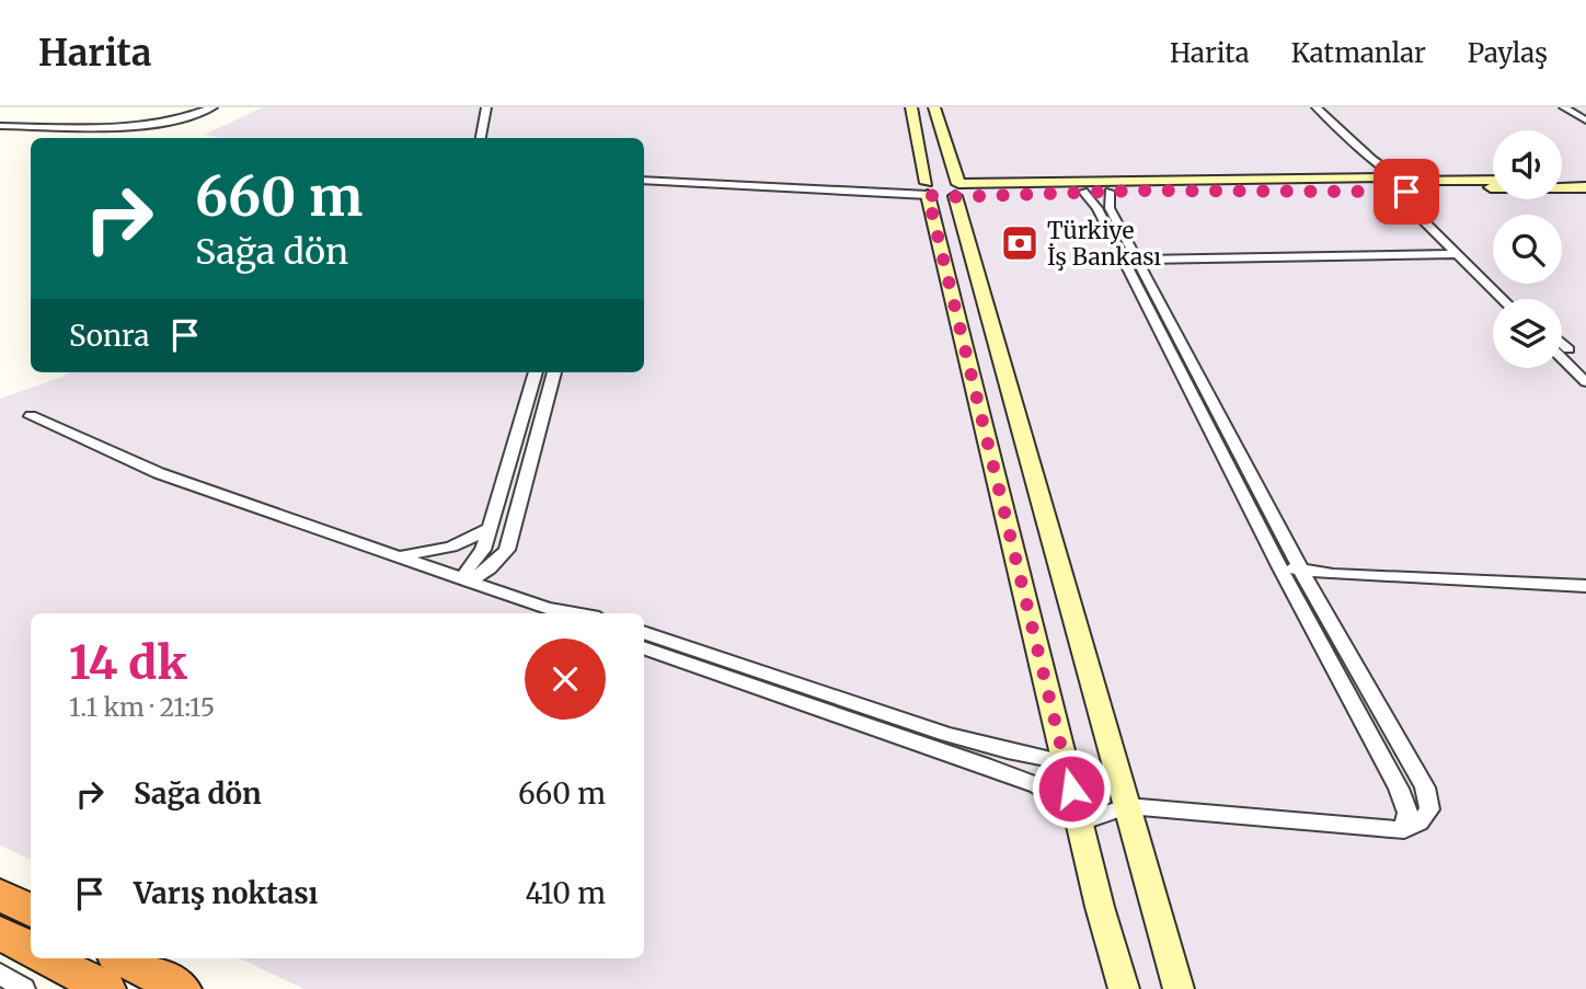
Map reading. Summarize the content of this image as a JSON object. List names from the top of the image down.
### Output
{
  "places": {
    "bank": ["Türkiye İş Bankası"]
  },
  "page": {
    "header": "Harita",
    "nav": ["Harita", "Katmanlar", "Paylaş"],
    "turn": ["660 m", "Sağa dön"],
    "then": "Sonra",
    "heading": ["14 dk", "1.1 km · 21:15"],
    "list": [
      {
        "name": "Sağa dön",
        "value": "660 m"
      },
      {
        "name": "Varış noktası",
        "value": "410 m"
      }
    ]
  }
}
